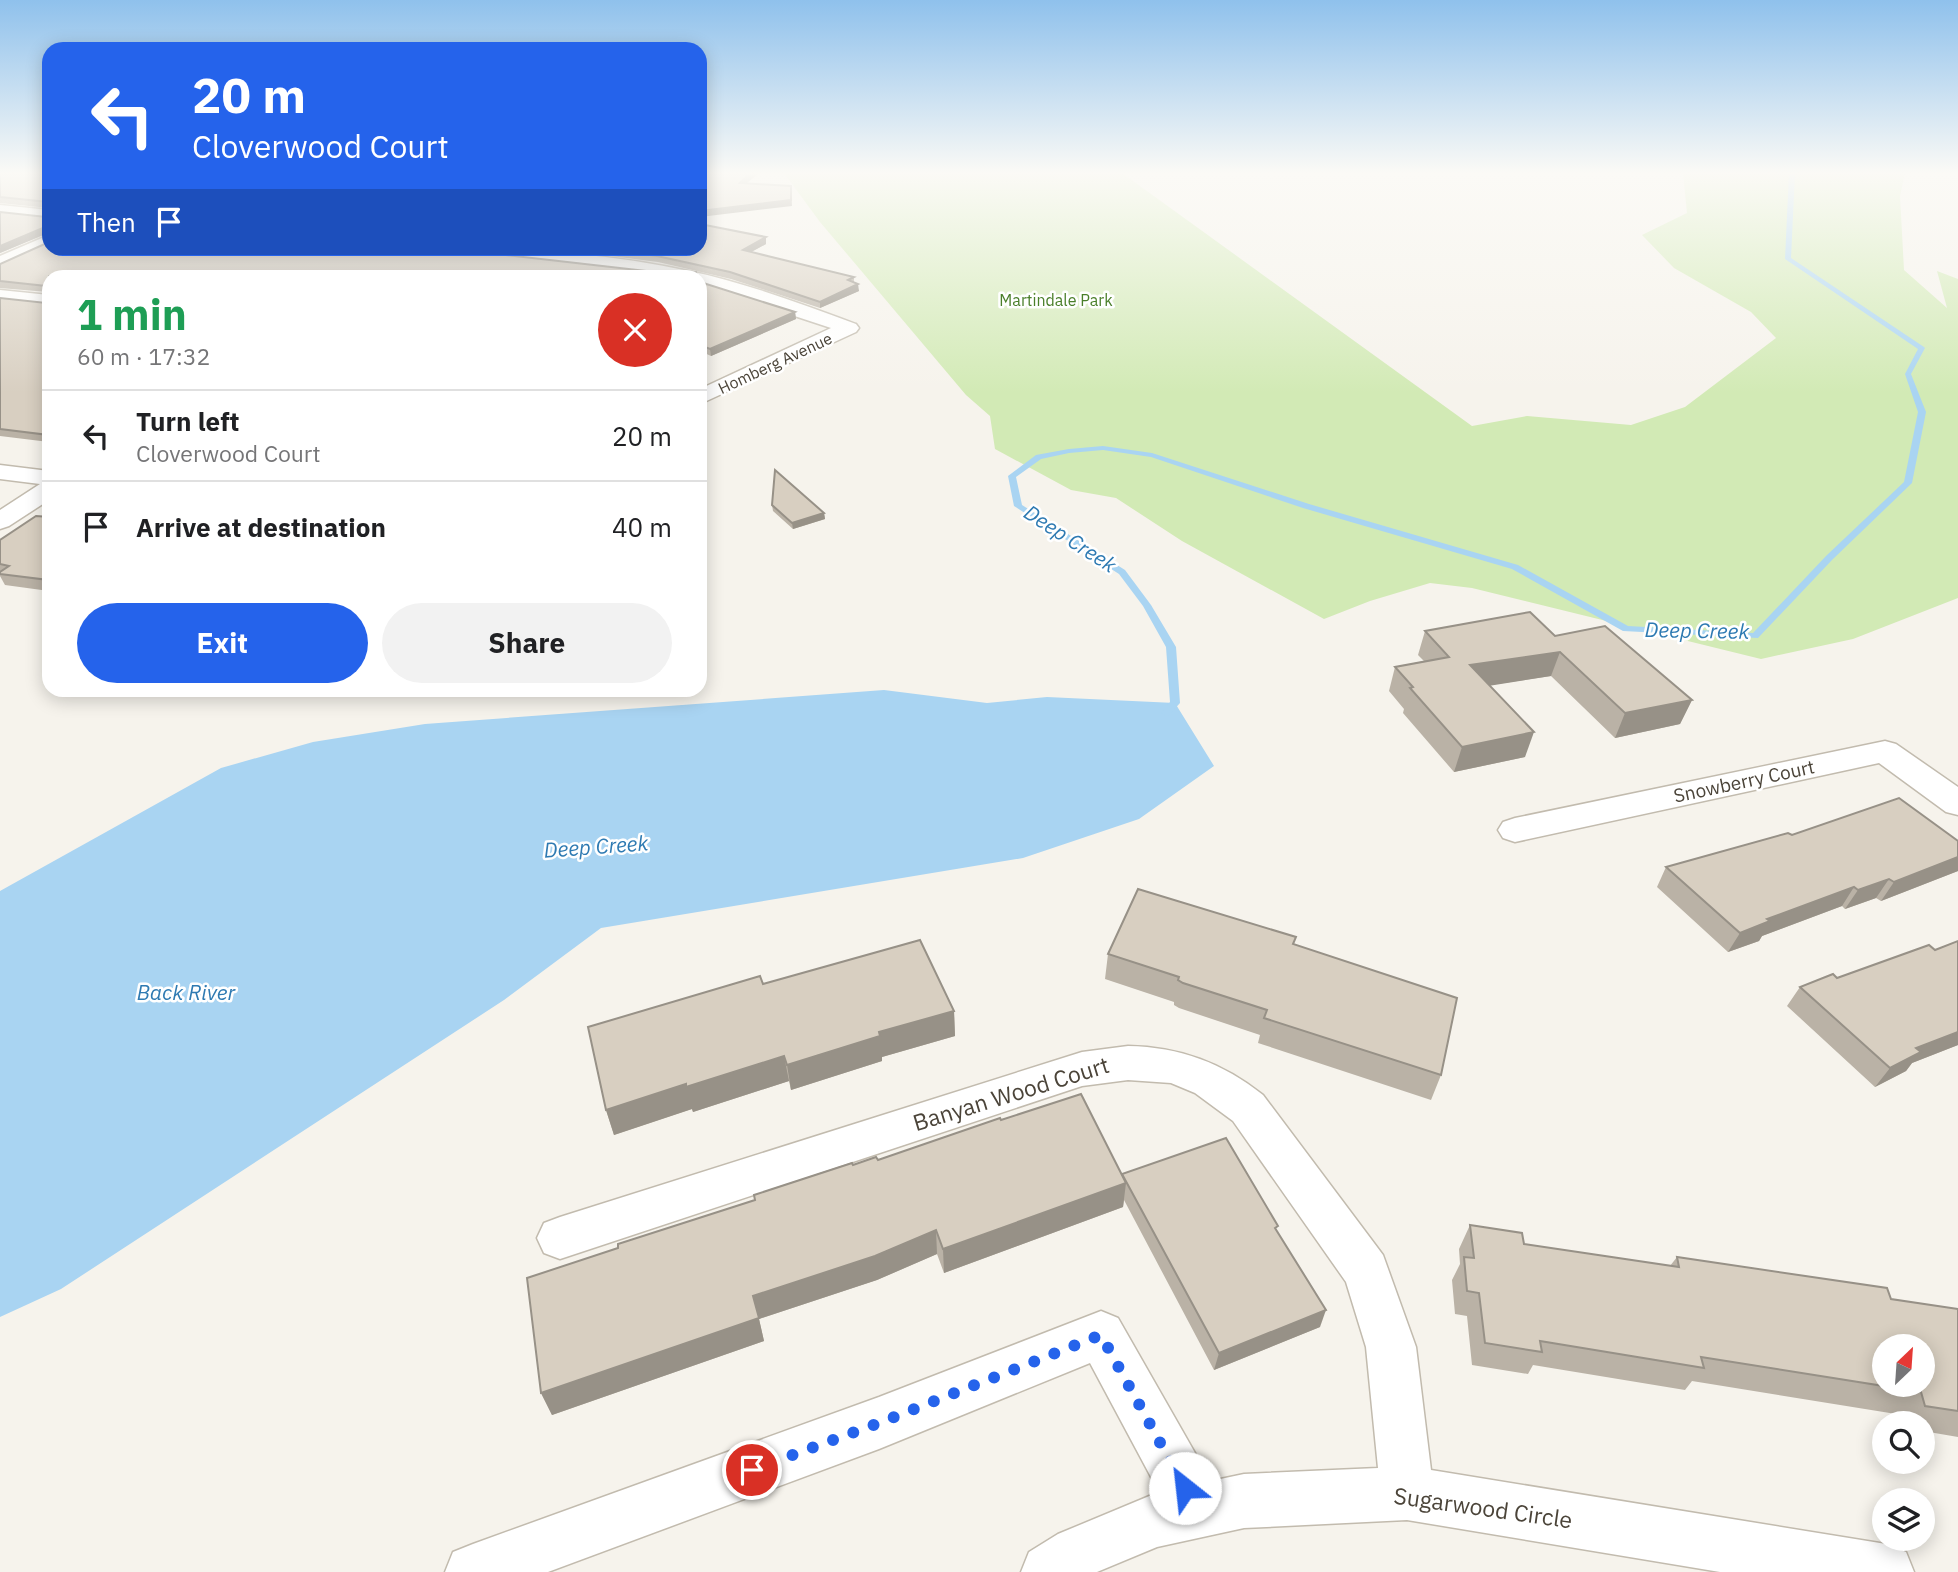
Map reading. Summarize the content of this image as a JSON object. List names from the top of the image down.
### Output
{
  "streets": {
    "street": [
      "Homberg Avenue",
      "Snowberry Court",
      "Banyan Wood Court",
      "Sugarwood Circle"
    ]
  },
  "crossings": [
    ["Banyan Wood Court", "Sugarwood Circle"]
  ],
  "water": ["Deep Creek", "Back River"],
  "parks": ["Martindale Park"],
  "north": "top right",
  "page": {
    "turn": ["20 m", "Cloverwood Court"],
    "then": "Then",
    "heading": ["1 min", "60 m · 17:32"],
    "list": [
      {
        "name": "Turn left",
        "note": "Cloverwood Court",
        "value": "20 m"
      },
      {
        "name": "Arrive at destination",
        "value": "40 m"
      }
    ],
    "buttons": ["Exit", "Share"]
  }
}
